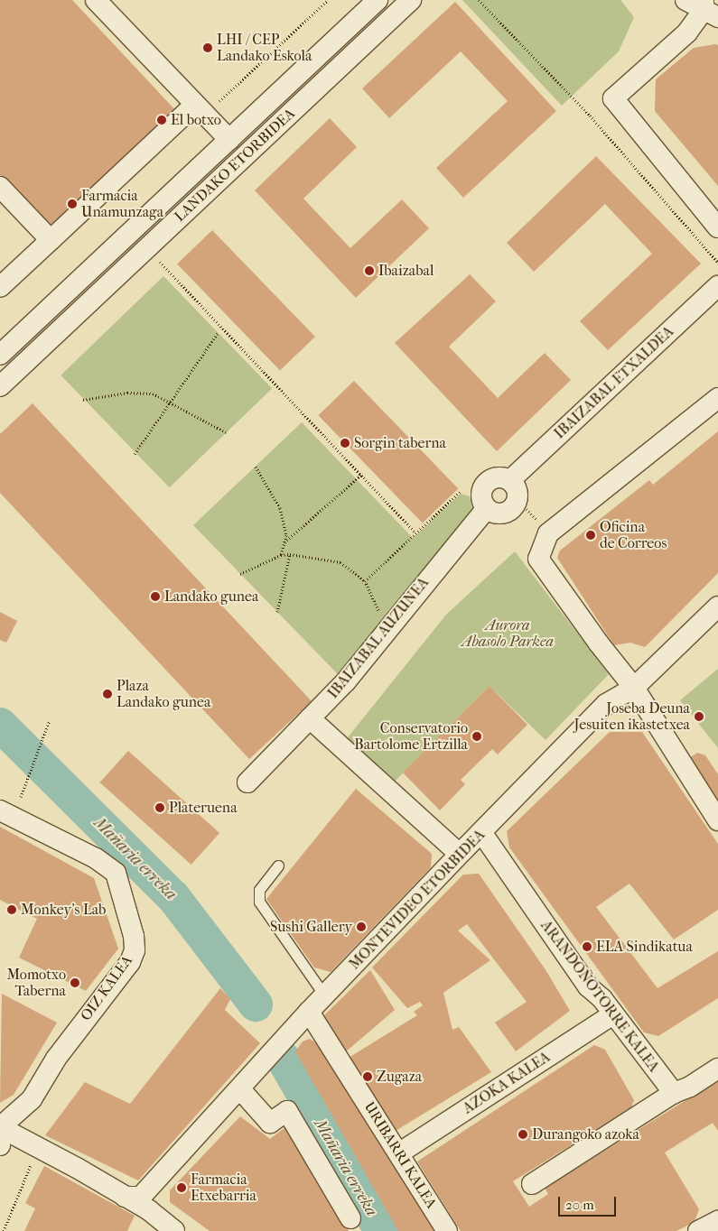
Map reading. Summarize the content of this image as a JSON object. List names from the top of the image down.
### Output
{
  "streets": {
    "street": [
      "LANDAKO ETORBIDEA",
      "IBAIZABAL ETXALDEA",
      "IBAIZABAL AUZUNEA",
      "MONTEVIDEO ETORBIDEA",
      "OIZ KALEA",
      "ARANDOÑOTORRE KALEA",
      "AZOKA KALEA",
      "URIBARRI KALEA"
    ]
  },
  "crossings": [
    ["IBAIZABAL ETXALDEA", "IBAIZABAL AUZUNEA"],
    ["MONTEVIDEO ETORBIDEA", "ARANDOÑOTORRE KALEA"],
    ["MONTEVIDEO ETORBIDEA", "URIBARRI KALEA"],
    ["ARANDOÑOTORRE KALEA", "AZOKA KALEA"],
    ["AZOKA KALEA", "URIBARRI KALEA"]
  ],
  "water": ["Mañaria erreka"],
  "parks": ["Aurora Abasolo Parkea"],
  "places": [
    "LHI / CEP Landako Eskola",
    "El botxo",
    "Farmacia Unamunzaga",
    "Ibaizabal",
    "Sorgin taberna",
    "Oficina de Correos",
    "Landako gunea",
    "Plaza Landako gunea",
    "Joseba Deuna Jesuiten ikastetxea",
    "Conservatorio Bartolome Ertzilla",
    "Plateruena",
    "Monkey's Lab",
    "Sushi Gallery",
    "ELA Sindikatua",
    "Momotxo Taberna",
    "Zugaza",
    "Durangoko azoka",
    "Farmacia Etxebarria"
  ],
  "scale_bar": "20 m"
}
